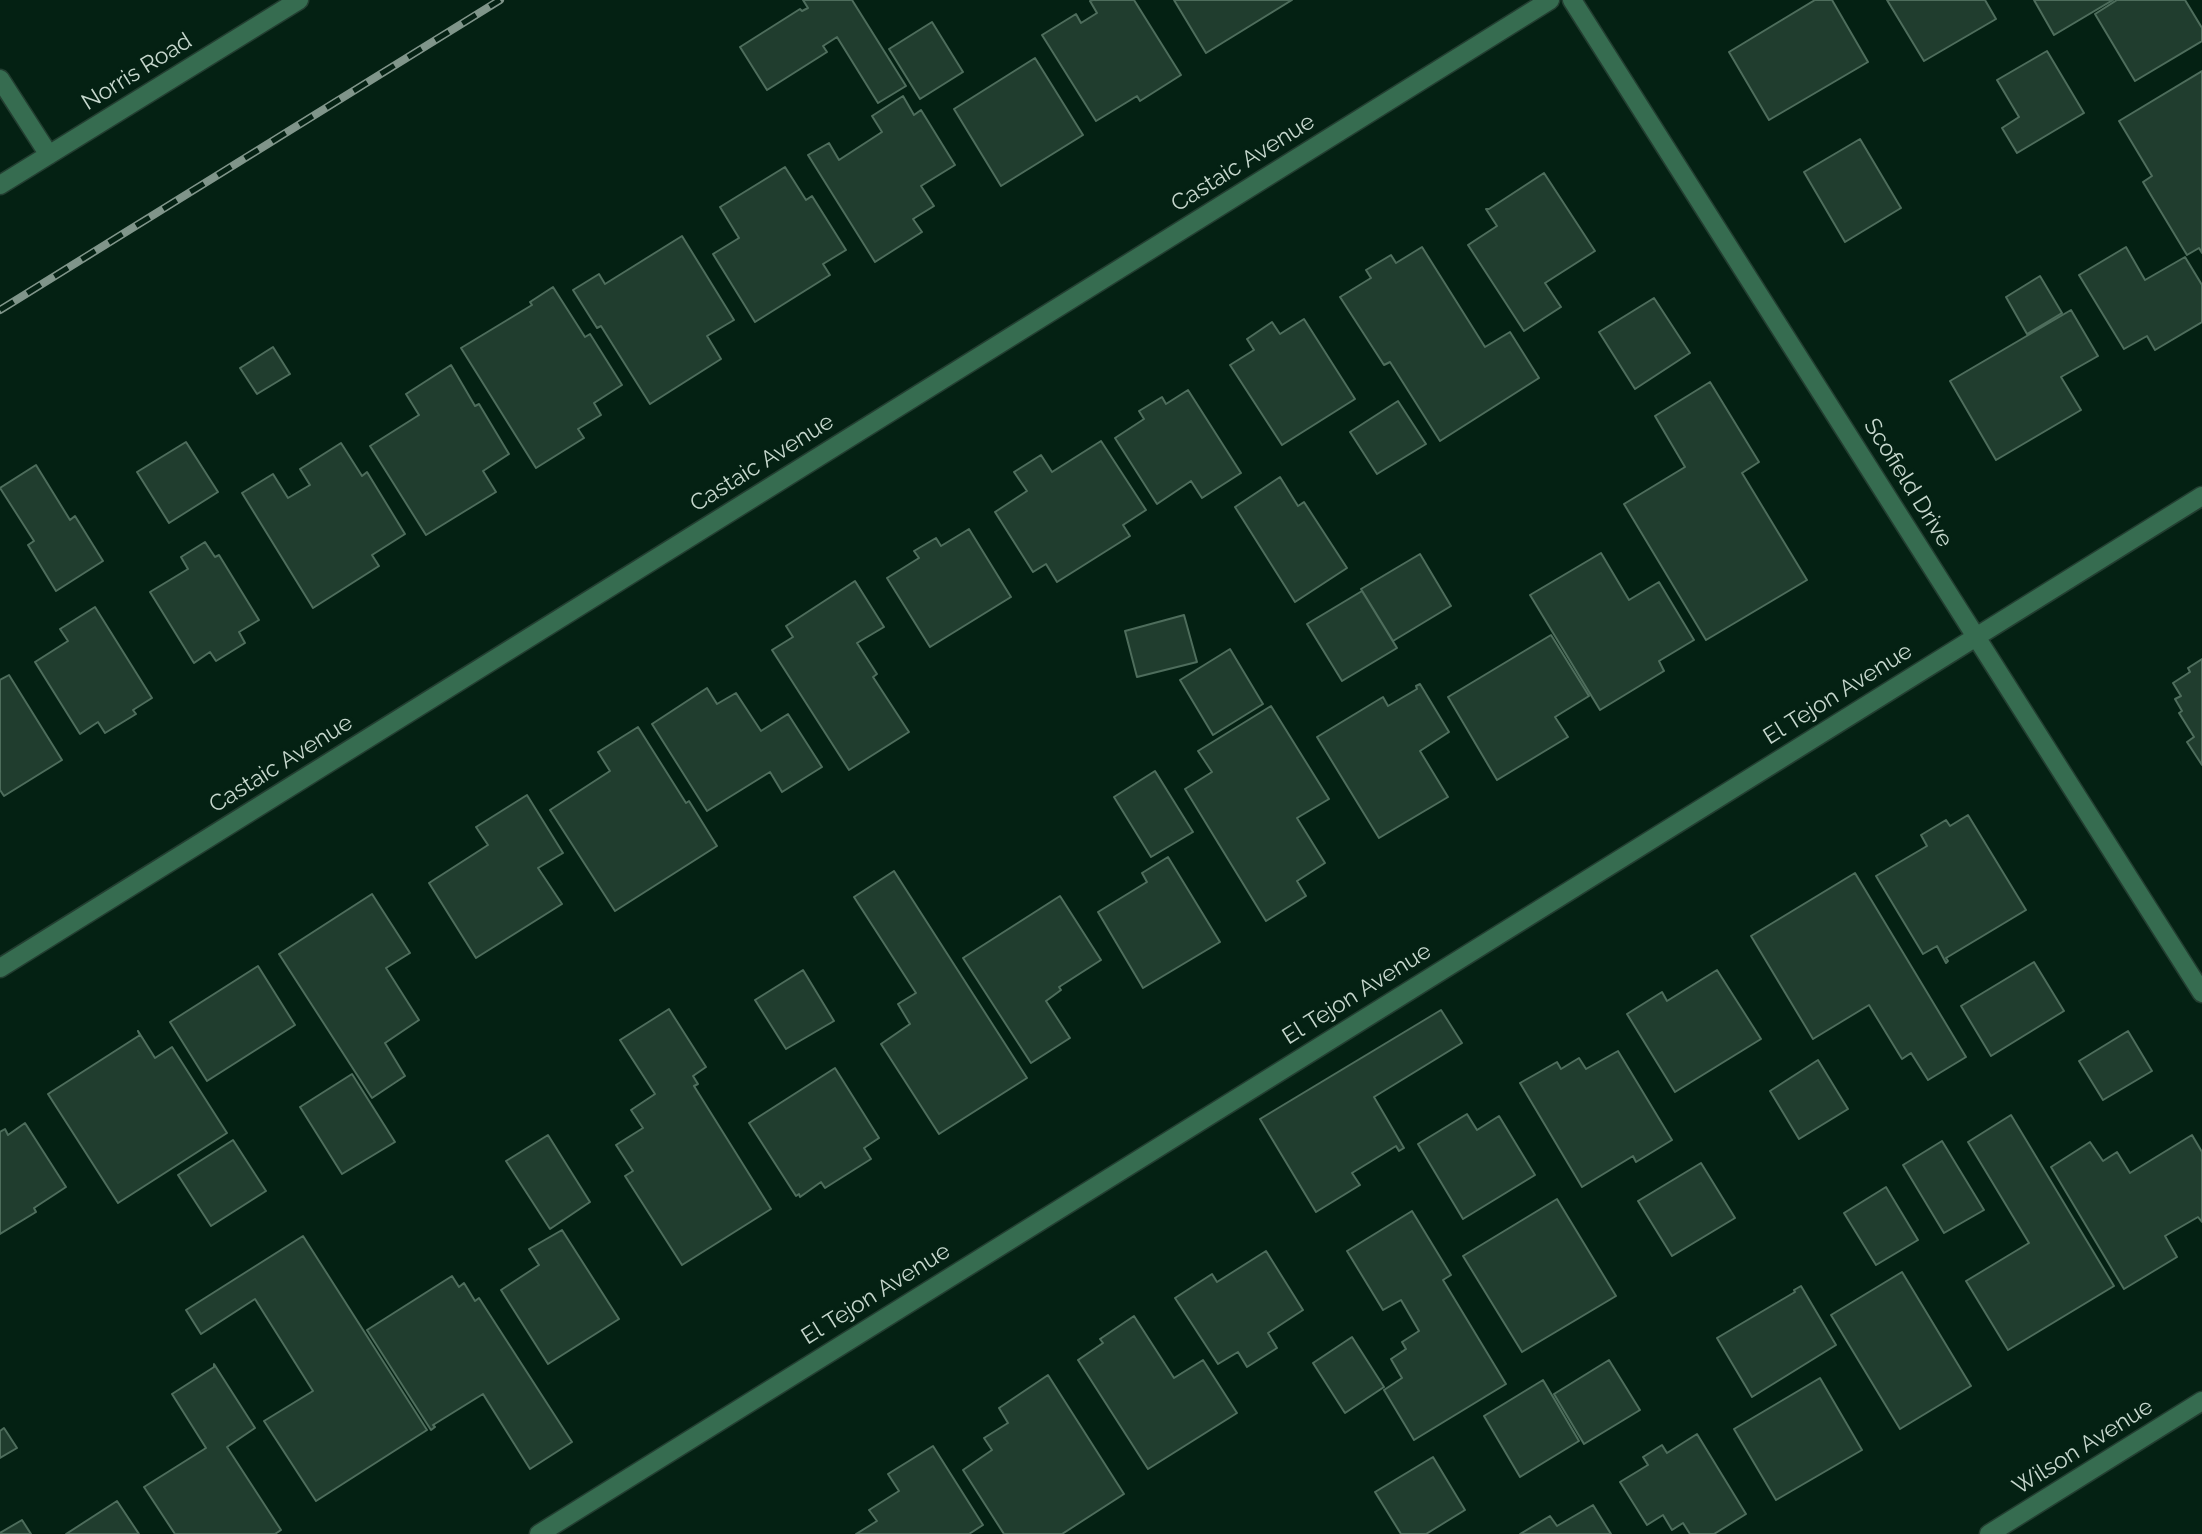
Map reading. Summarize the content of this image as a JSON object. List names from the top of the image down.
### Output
{
  "streets": {
    "street": [
      "Norris Road",
      "Castaic Avenue",
      "Scofield Drive",
      "El Tejon Avenue",
      "Wilson Avenue"
    ]
  },
  "crossings": [
    ["Scofield Drive", "El Tejon Avenue"]
  ]
}
